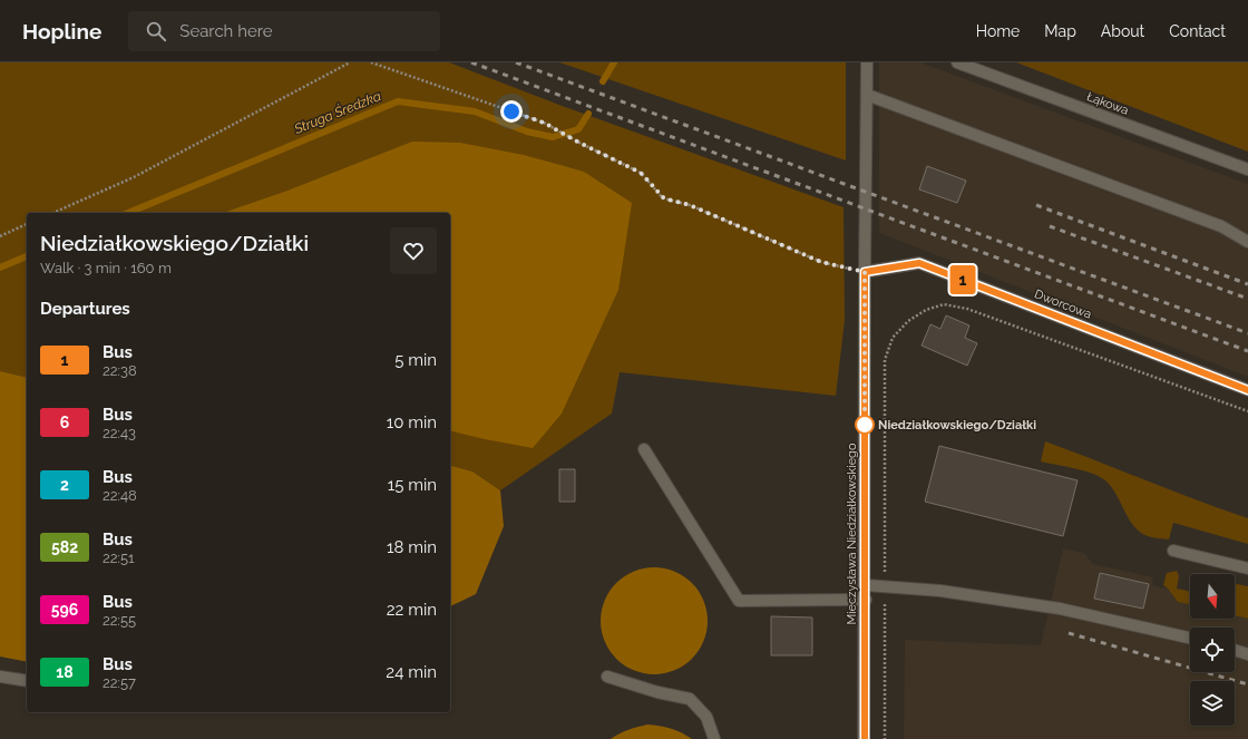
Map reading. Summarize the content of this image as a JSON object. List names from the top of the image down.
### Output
{
  "streets": {
    "street": ["Łąkowa", "Dworcowa", "Mieczysława Niedziałkowskiego"]
  },
  "crossings": [
    ["Dworcowa", "Mieczysława Niedziałkowskiego"]
  ],
  "water": ["Struga Średzka"],
  "places": ["Niedziałkowskiego/Działki"],
  "lines": ["bus line 1"],
  "north": "bottom",
  "page": {
    "header": "Hopline",
    "search": "Search here",
    "nav": [
      "Home",
      "Map",
      "About",
      "Contact"
    ],
    "on_map": "1",
    "heading": [
      ["Niedziałkowskiego/Działki", "Walk · 3 min · 160 m"],
      "Departures"
    ],
    "list": [
      {
        "mark": "1",
        "name": "Bus",
        "note": "22:38",
        "value": "5 min"
      },
      {
        "mark": "6",
        "name": "Bus",
        "note": "22:43",
        "value": "10 min"
      },
      {
        "mark": "2",
        "name": "Bus",
        "note": "22:48",
        "value": "15 min"
      },
      {
        "mark": "582",
        "name": "Bus",
        "note": "22:51",
        "value": "18 min"
      },
      {
        "mark": "596",
        "name": "Bus",
        "note": "22:55",
        "value": "22 min"
      },
      {
        "mark": "18",
        "name": "Bus",
        "note": "22:57",
        "value": "24 min"
      }
    ]
  }
}
